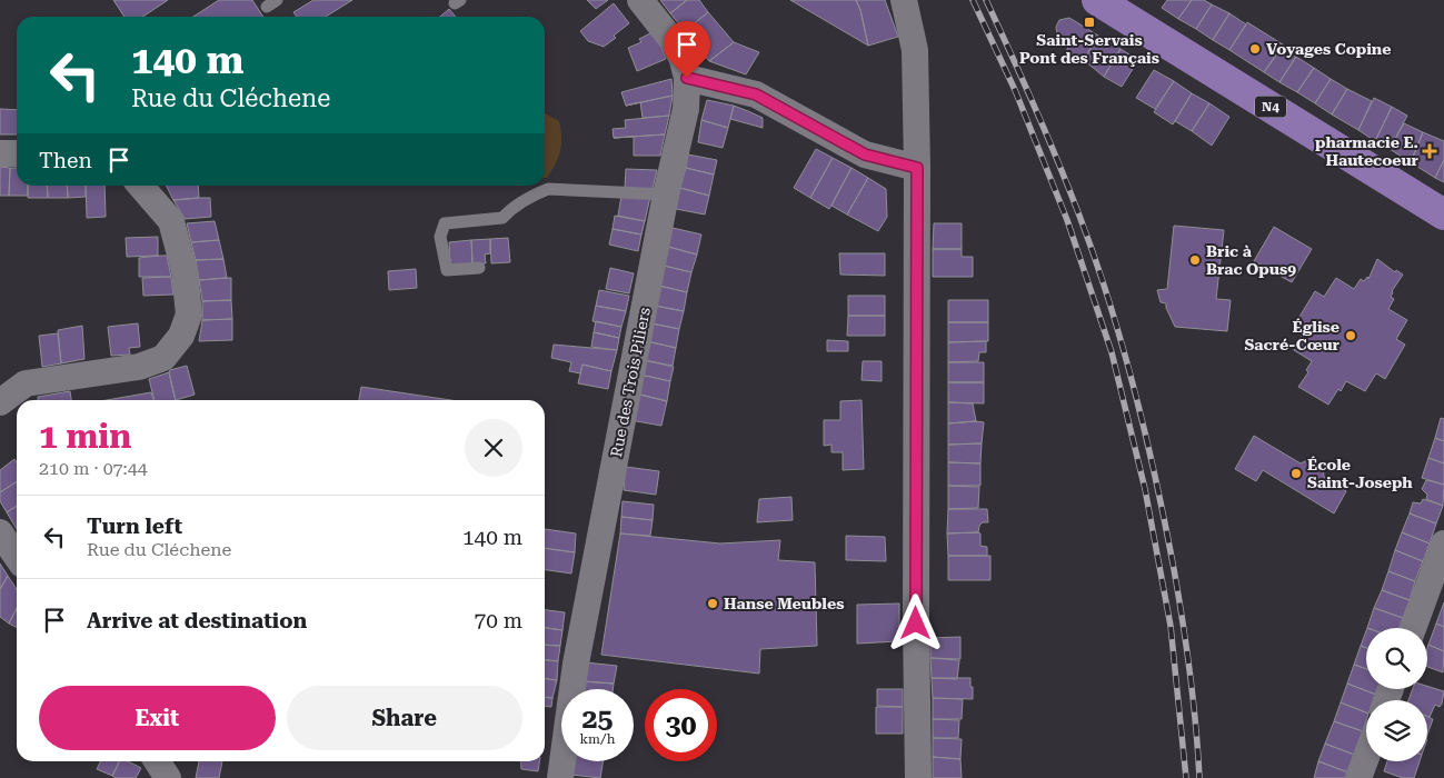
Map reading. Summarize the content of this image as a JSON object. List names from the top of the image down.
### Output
{
  "streets": {
    "main road": ["N4"],
    "street": ["Rue des Trois Piliers"]
  },
  "places": {
    "transit": ["Saint-Servais Pont des Français"],
    "other": [
      "Voyages Copine",
      "Bric à Brac Opus9",
      "Église Sacré-Cœur",
      "École Saint-Joseph",
      "Hanse Meubles"
    ],
    "health": ["pharmacie E. Hautecoeur"]
  },
  "page": {
    "turn": ["140 m", "Rue du Cléchene"],
    "then": "Then",
    "heading": ["1 min", "210 m · 07:44"],
    "list": [
      {
        "name": "Turn left",
        "note": "Rue du Cléchene",
        "value": "140 m"
      },
      {
        "name": "Arrive at destination",
        "value": "70 m"
      }
    ],
    "buttons": ["Exit", "Share"],
    "speed": "25 km/h",
    "limit": "30"
  }
}
